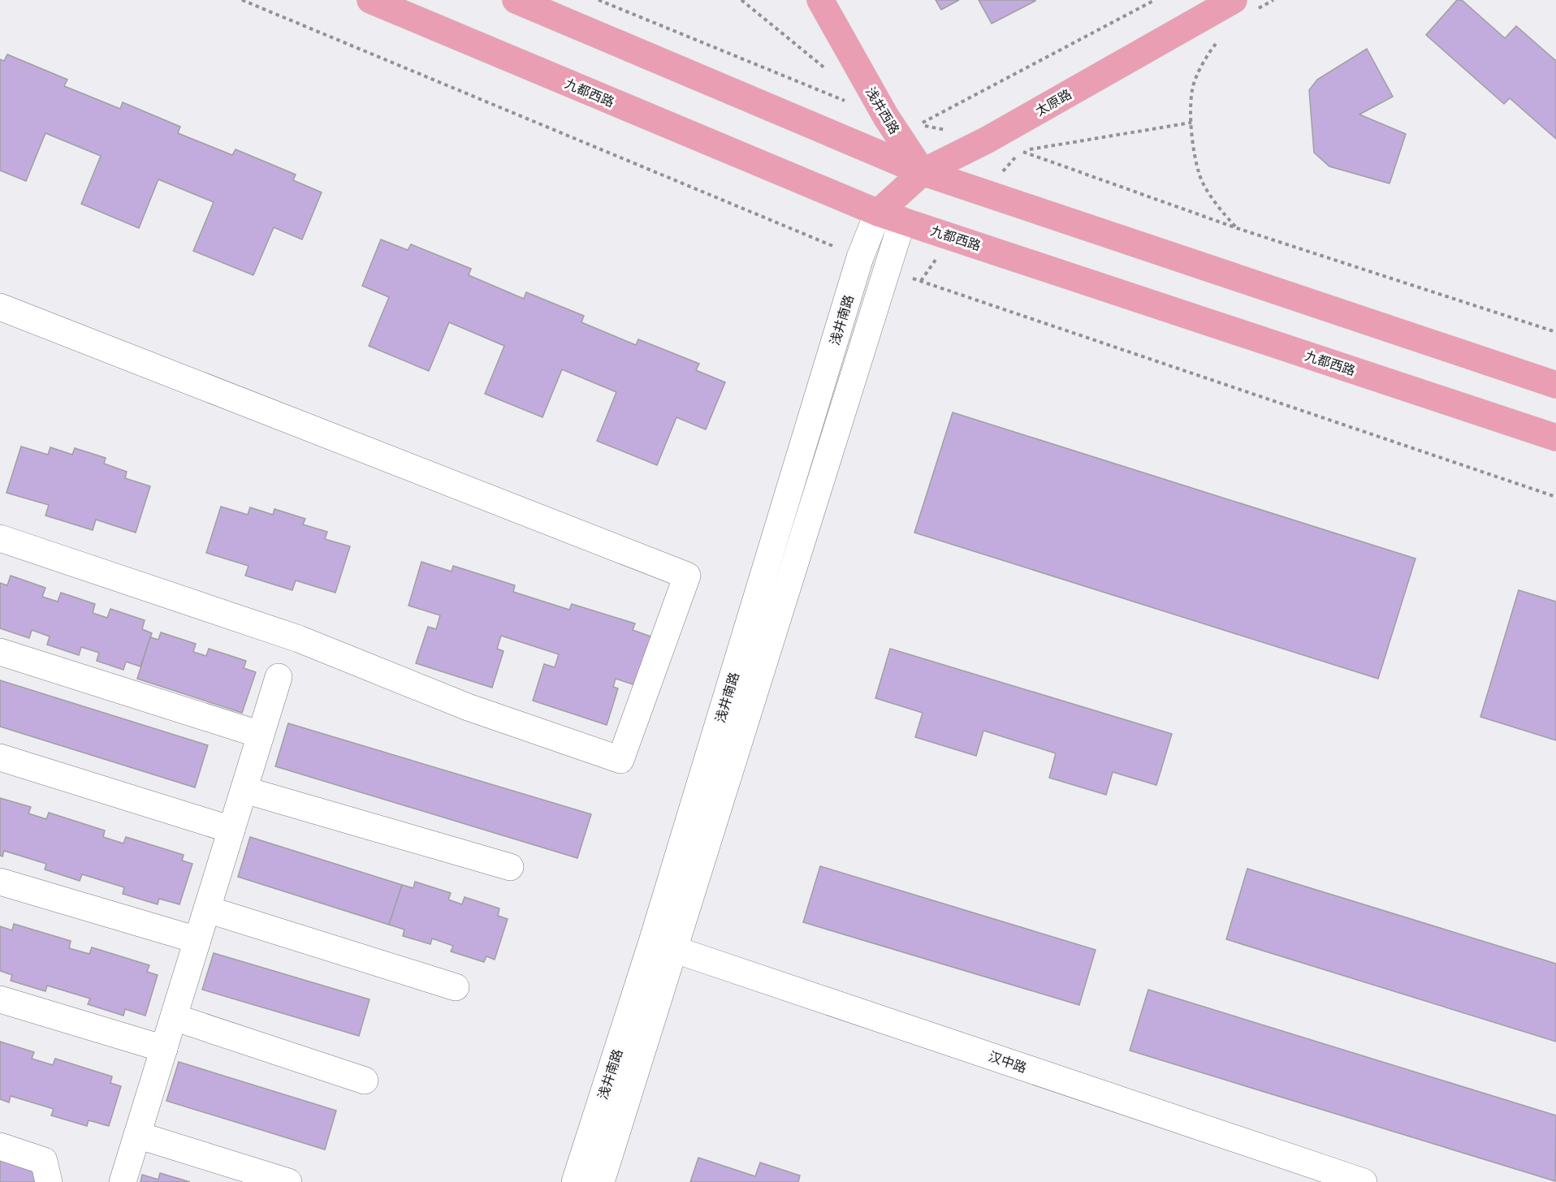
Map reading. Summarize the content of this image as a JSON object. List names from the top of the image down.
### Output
{
  "streets": {
    "main road": ["九都西路", "太原路", "浅井西路"],
    "street": ["浅井南路", "汉中路"]
  },
  "crossings": [
    ["九都西路", "太原路"],
    ["九都西路", "浅井南路"],
    ["太原路", "浅井西路"],
    ["太原路", "浅井南路"],
    ["浅井南路", "汉中路"]
  ]
}
